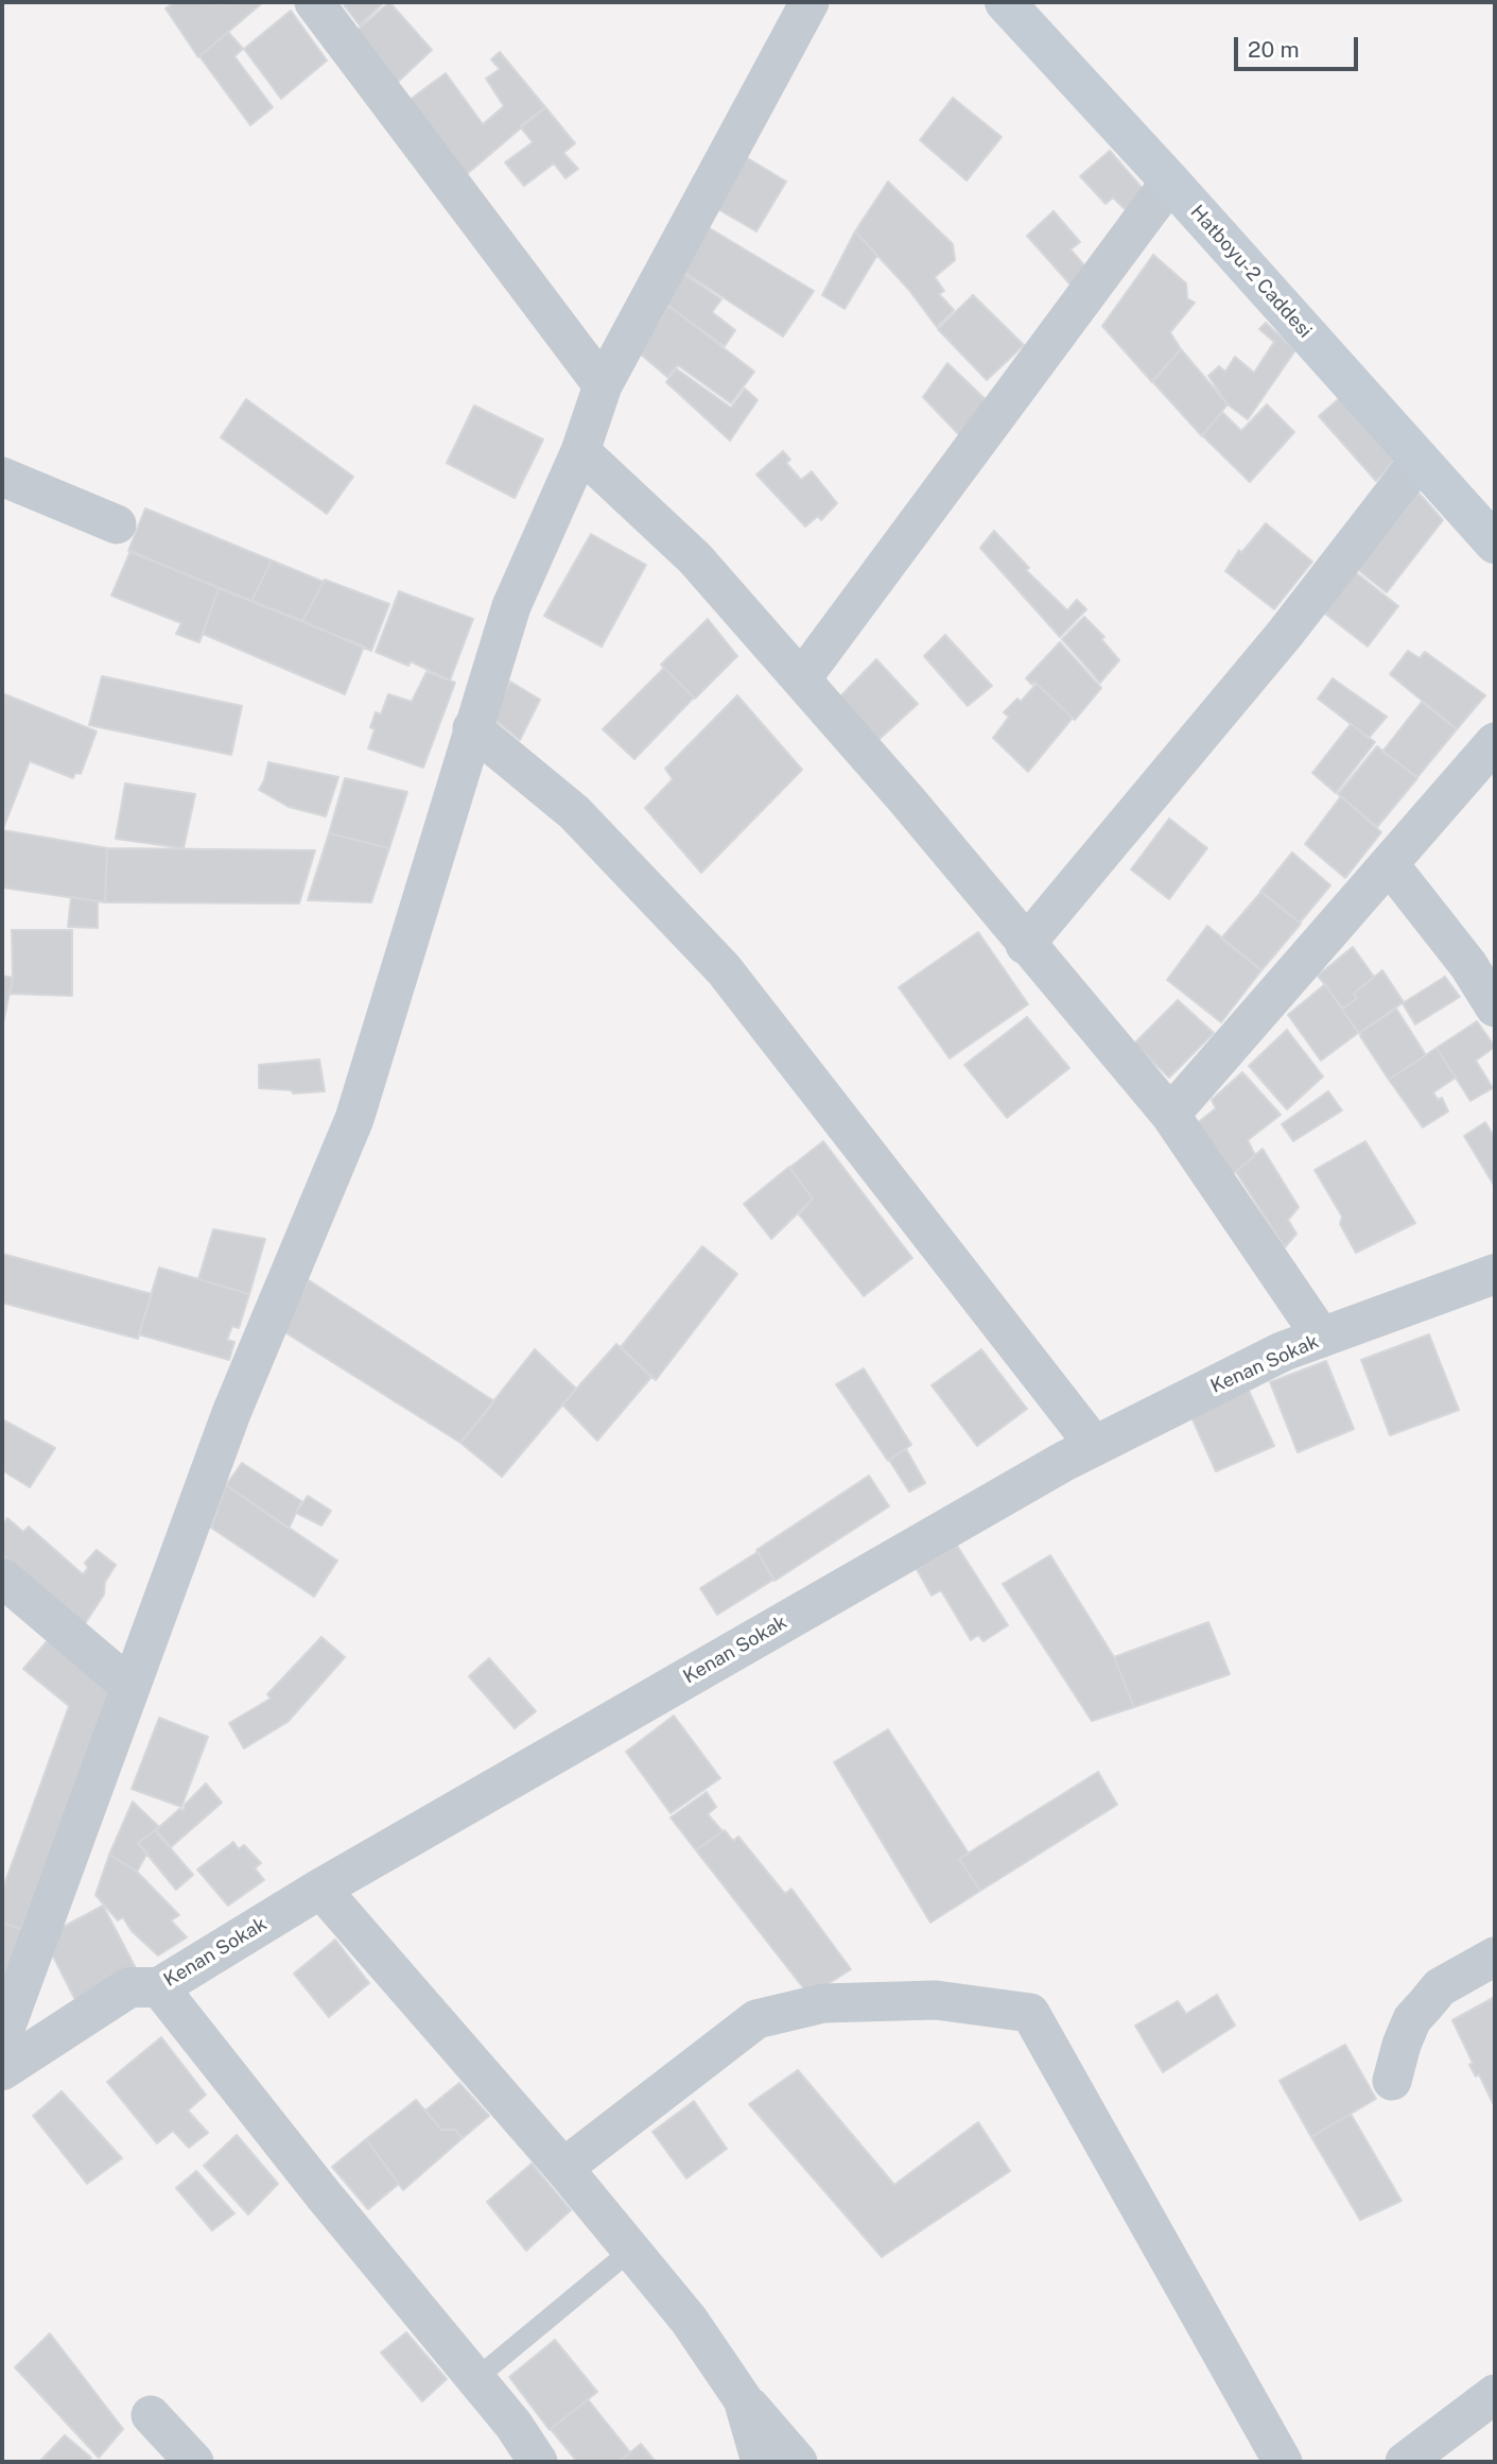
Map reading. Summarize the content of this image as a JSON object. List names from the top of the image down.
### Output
{
  "streets": {
    "main road": ["Hatboyu-2 Caddesi"],
    "street": ["Kenan Sokak"]
  },
  "scale_bar": "20 m"
}
